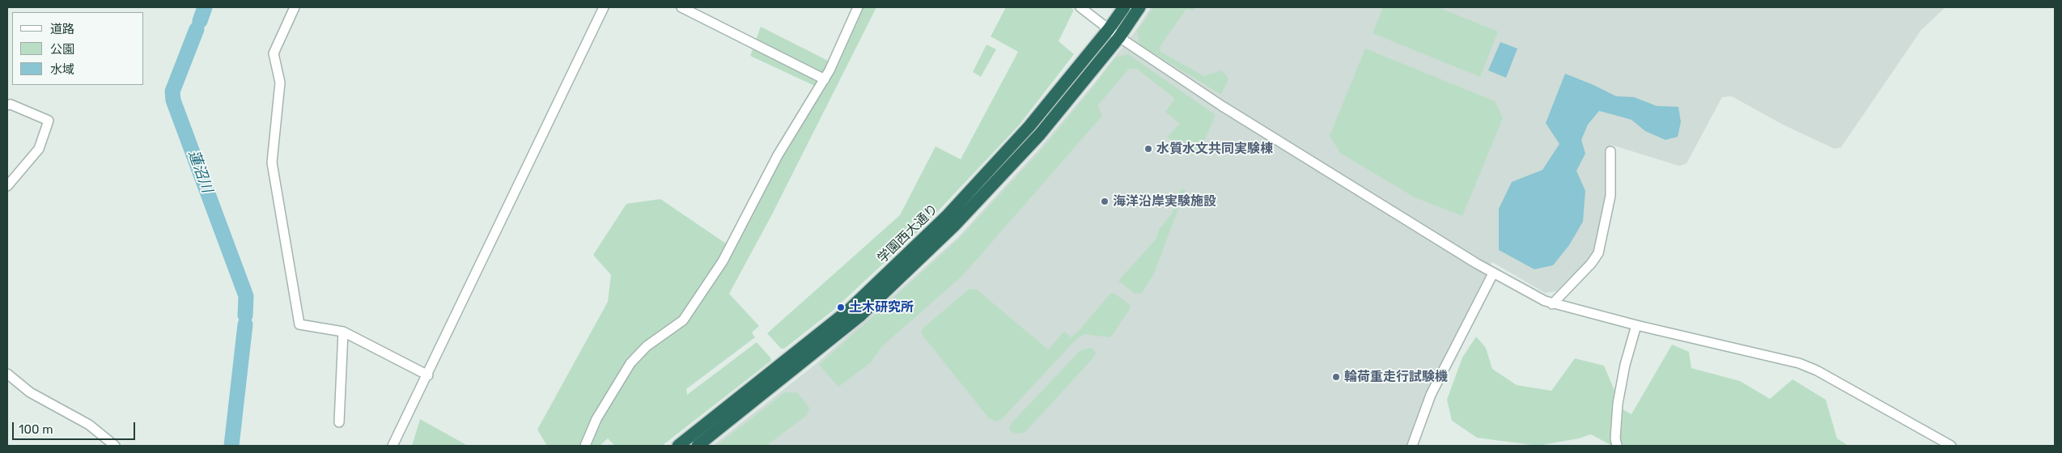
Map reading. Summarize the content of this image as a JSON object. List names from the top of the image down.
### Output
{
  "streets": {
    "highway": ["学園西大通り"]
  },
  "water": ["蓮沼川"],
  "places": [
    "水質水文共同実験棟",
    "海洋沿岸実験施設",
    "土木研究所",
    "輪荷重走行試験機"
  ],
  "legend": ["道路", "公園", "水域"],
  "scale_bar": "100 m"
}
